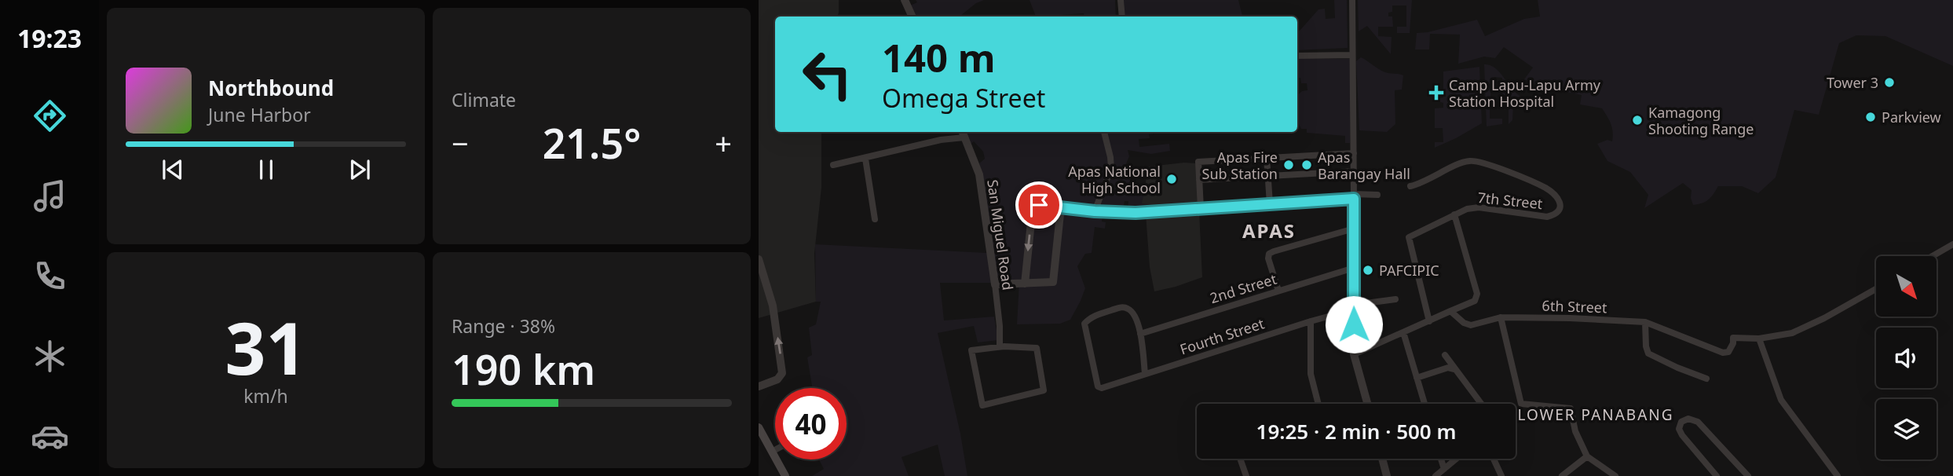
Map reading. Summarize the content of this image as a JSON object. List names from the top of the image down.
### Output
{
  "streets": {
    "street": [
      "7th Street",
      "San Miguel Road",
      "2nd Street",
      "6th Street",
      "Fourth Street"
    ]
  },
  "crossings": [
    ["2nd Street", "Fourth Street"]
  ],
  "districts": ["APAS", "LOWER PANABANG"],
  "places": {
    "other": [
      "Tower 3",
      "Parkview",
      "Kamagong Shooting Range",
      "Apas Fire Sub Station",
      "Apas Barangay Hall",
      "Apas National High School",
      "PAFCIPIC"
    ],
    "health": ["Camp Lapu-Lapu Army Station Hospital"]
  },
  "north": "bottom right",
  "page": {
    "tabs": "19:23",
    "tile": [
      "Climate",
      ["31", "km/h"],
      ["Range · 38%", "190 km"]
    ],
    "turn": ["140 m", "Omega Street"],
    "song": ["Northbound", "June Harbor"],
    "heat": ["−", "21.5°", "+"],
    "limit": "40",
    "trip": "19:25 · 2 min · 500 m"
  }
}
